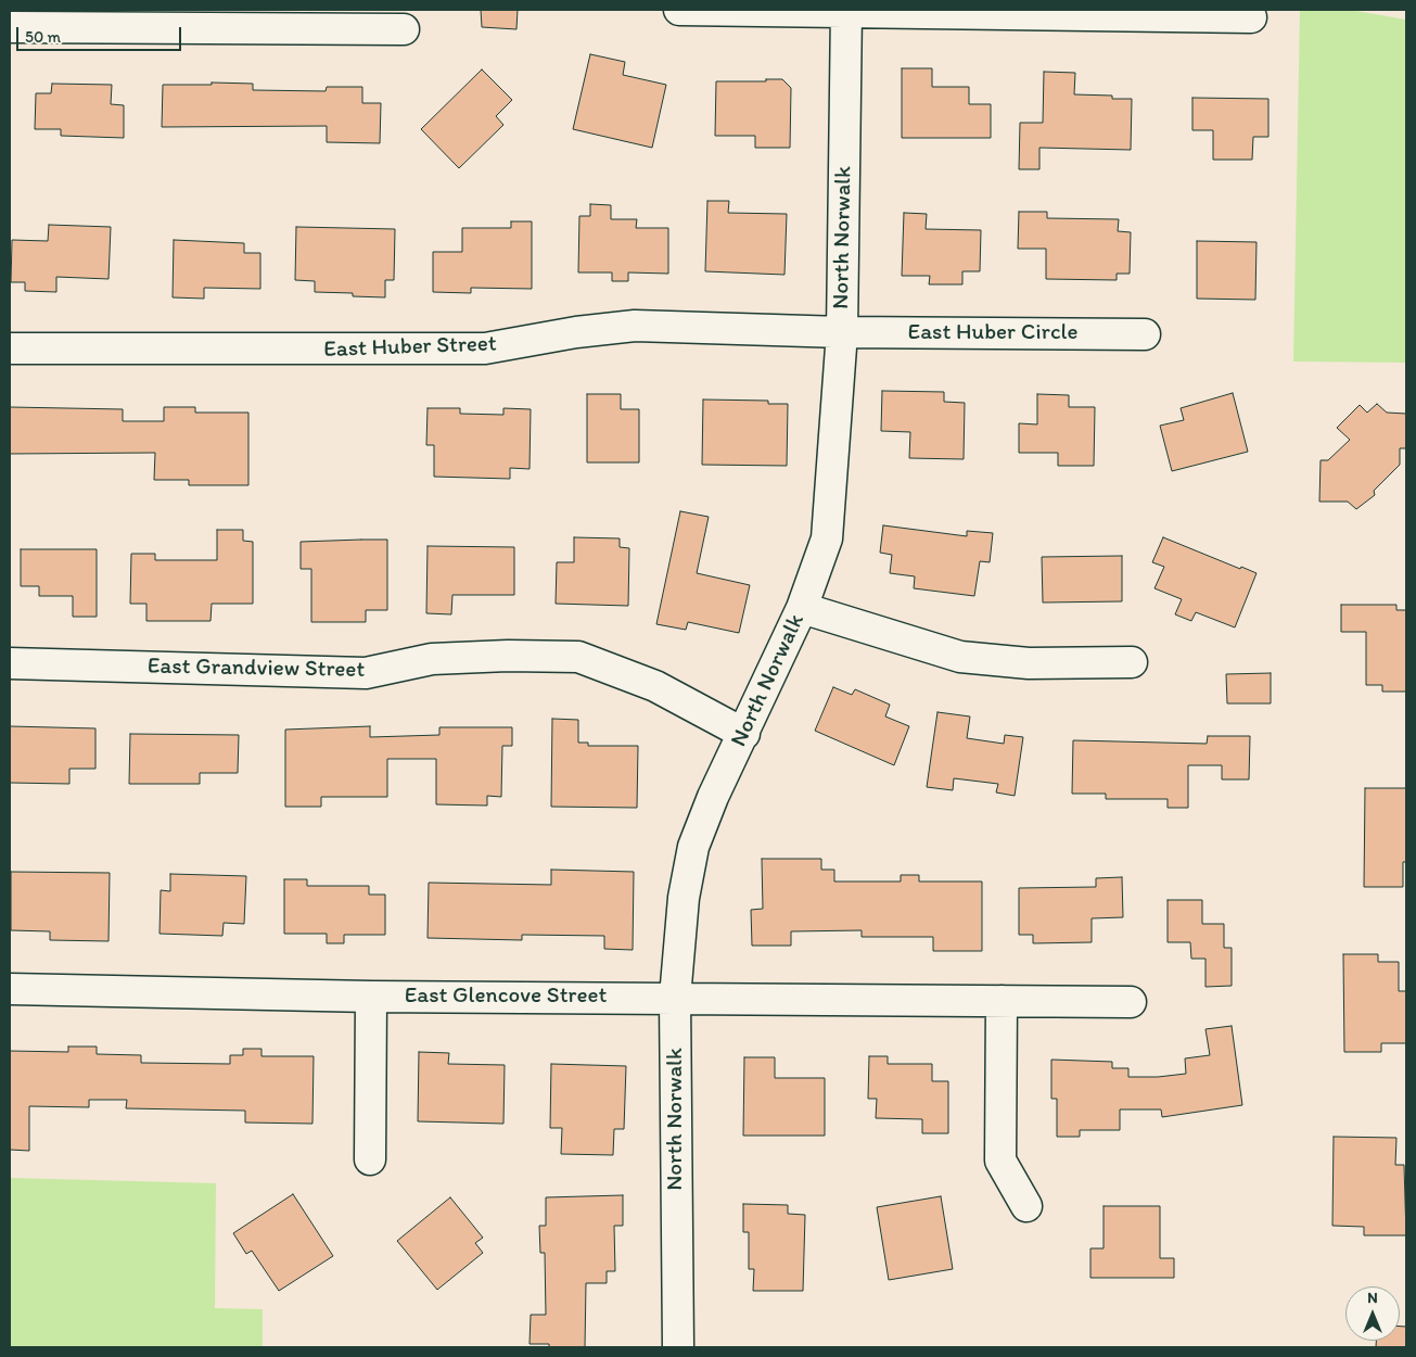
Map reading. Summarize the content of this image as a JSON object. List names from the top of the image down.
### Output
{
  "streets": {
    "street": [
      "North Norwalk",
      "East Huber Circle",
      "East Huber Street",
      "East Grandview Street",
      "East Glencove Street"
    ]
  },
  "crossings": [
    ["North Norwalk", "East Huber Circle"],
    ["North Norwalk", "East Huber Street"],
    ["North Norwalk", "East Grandview Street"],
    ["North Norwalk", "East Glencove Street"],
    ["East Huber Circle", "East Huber Street"]
  ],
  "scale_bar": "50 m",
  "north": "top"
}
